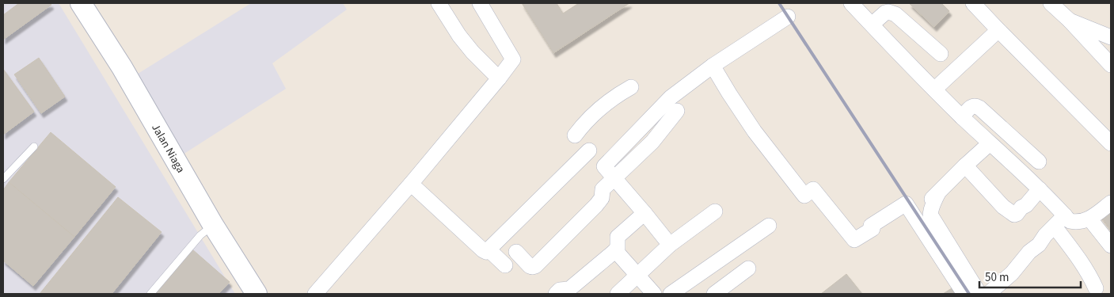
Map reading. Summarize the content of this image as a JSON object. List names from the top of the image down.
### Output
{
  "streets": {
    "street": ["Jalan Niaga"]
  },
  "scale_bar": "50 m"
}
